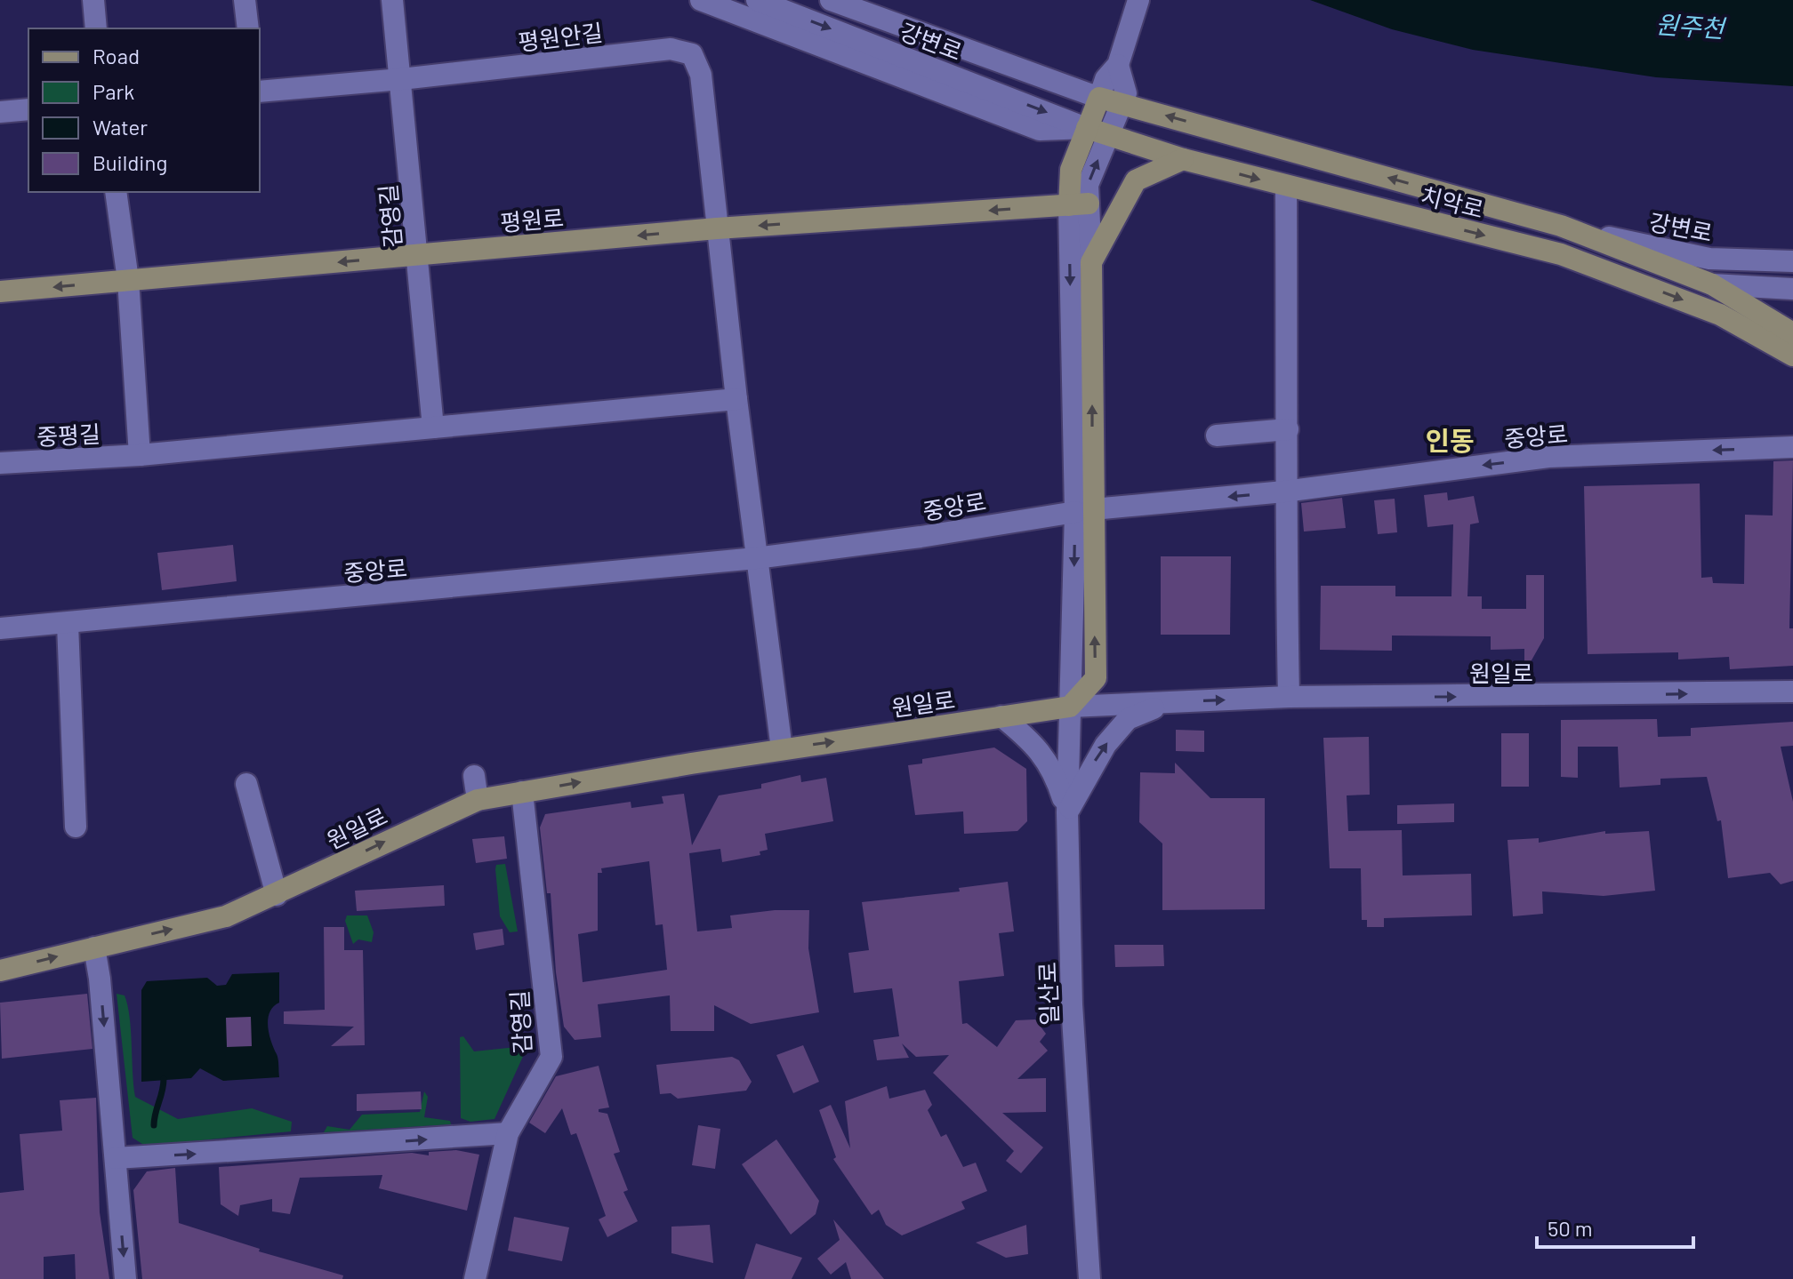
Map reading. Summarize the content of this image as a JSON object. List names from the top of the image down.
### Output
{
  "streets": {
    "main road": ["치악로", "평원로", "원일로"],
    "street": [
      "평원안길",
      "강변로",
      "감영길",
      "중평길",
      "중앙로",
      "일산로"
    ]
  },
  "crossings": [
    ["평원안길", "감영길"],
    ["평원안길", "평원로"],
    ["강변로", "치악로"],
    ["감영길", "평원로"],
    ["감영길", "원일로"],
    ["원일로", "일산로"]
  ],
  "one_way": ["평원로", "중앙로", "원일로"],
  "districts": ["인동"],
  "water": ["원주천"],
  "legend": [
    "Road",
    "Park",
    "Water",
    "Building"
  ],
  "scale_bar": "50 m"
}
